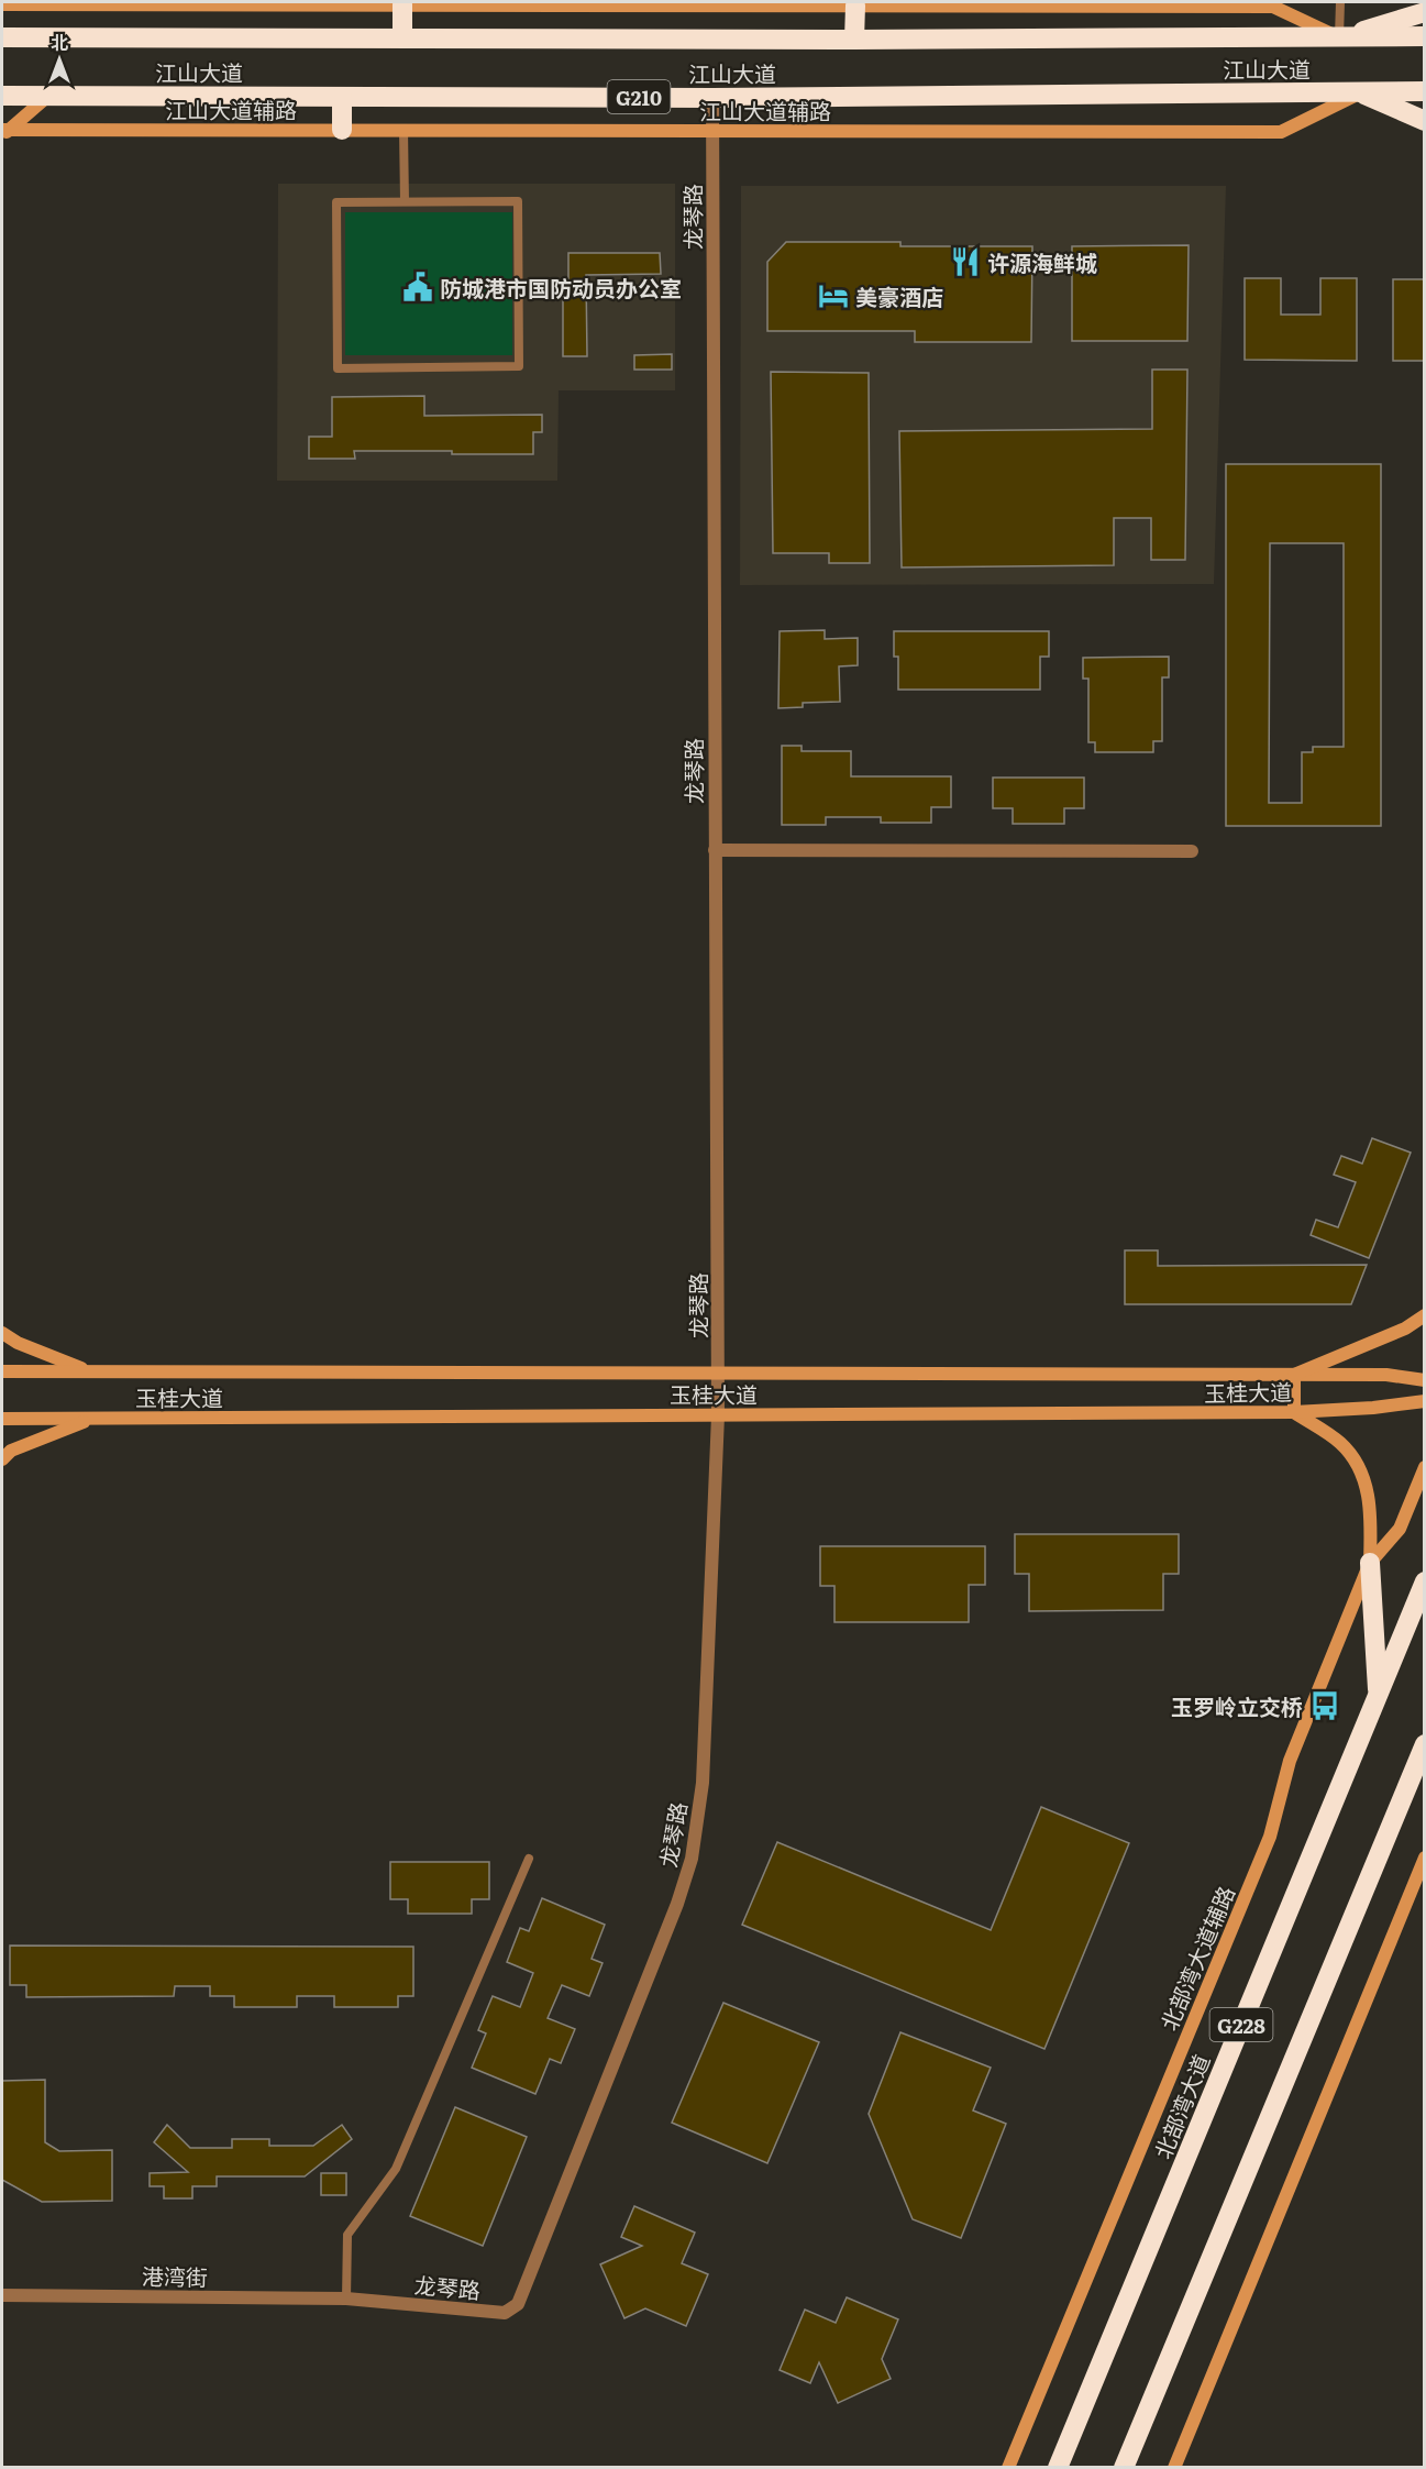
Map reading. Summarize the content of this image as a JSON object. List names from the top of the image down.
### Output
{
  "streets": {
    "highway": [
      "江山大道",
      "G210",
      "G228",
      "北部湾大道"
    ],
    "main road": ["江山大道辅路", "玉桂大道", "北部湾大道辅路"],
    "street": ["龙琴路", "港湾街"]
  },
  "crossings": [
    ["江山大道", "江山大道辅路"],
    ["江山大道", "龙琴路"],
    ["江山大道辅路", "龙琴路"],
    ["龙琴路", "玉桂大道"],
    ["龙琴路", "港湾街"]
  ],
  "places": {
    "restaurant": ["许源海鲜城"],
    "public building": ["防城港市国防动员办公室"],
    "hotel": ["美豪酒店"],
    "bus stop": ["玉罗岭立交桥"]
  },
  "north": "top"
}
